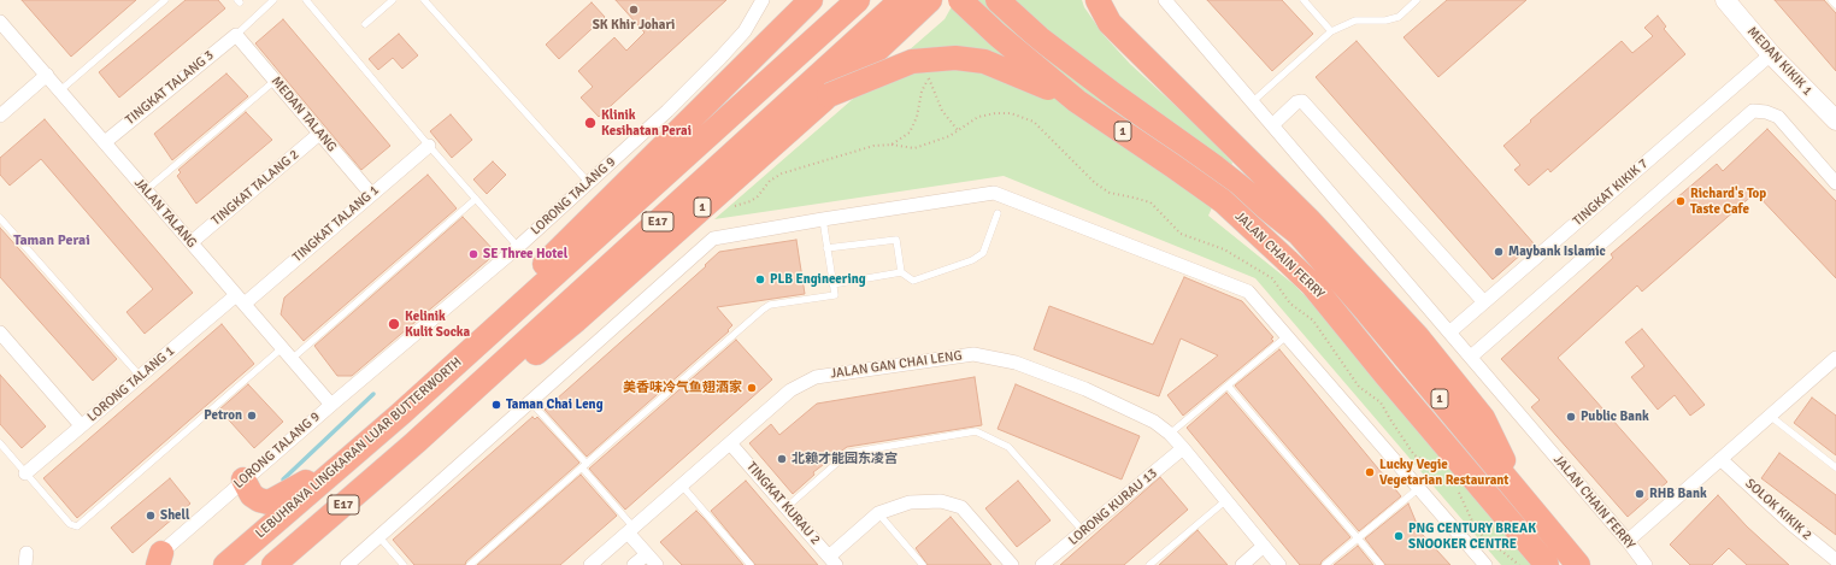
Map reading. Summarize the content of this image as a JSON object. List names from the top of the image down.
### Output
{
  "streets": {
    "highway": [
      "1",
      "E17",
      "JALAN CHAIN FERRY",
      "LEBUHRAYA LINGKARAN LUAR BUTTERWORTH"
    ],
    "street": [
      "MEDAN KIKIK 1",
      "TINGKAT TALANG 3",
      "MEDAN TALANG",
      "TINGKAT TALANG 2",
      "TINGKAT KIKIK 7",
      "LORONG TALANG 9",
      "JALAN TALANG",
      "TINGKAT TALANG 1",
      "JALAN GAN CHAI LENG",
      "LORONG TALANG 1",
      "TINGKAT KURAU 2",
      "LORONG KURAU 13",
      "SOLOK KIKIK 2"
    ]
  },
  "crossings": [
    ["MEDAN KIKIK 1", "TINGKAT KIKIK 7"],
    ["TINGKAT TALANG 3", "MEDAN TALANG"],
    ["TINGKAT TALANG 3", "JALAN TALANG"],
    ["MEDAN TALANG", "TINGKAT TALANG 2"],
    ["MEDAN TALANG", "TINGKAT TALANG 1"],
    ["1", "E17"],
    ["TINGKAT TALANG 2", "JALAN TALANG"],
    ["TINGKAT KIKIK 7", "JALAN CHAIN FERRY"],
    ["LORONG TALANG 9", "JALAN TALANG"],
    ["JALAN TALANG", "TINGKAT TALANG 1"],
    ["JALAN TALANG", "LORONG TALANG 1"],
    ["TINGKAT TALANG 1", "LORONG TALANG 1"],
    ["JALAN GAN CHAI LENG", "TINGKAT KURAU 2"],
    ["JALAN GAN CHAI LENG", "LORONG KURAU 13"]
  ],
  "districts": ["Taman Perai"],
  "places": [
    "SK Khir Johari",
    "Klinik Kesihatan Perai",
    "Richard's Top Taste Cafe",
    "Maybank Islamic",
    "SE Three Hotel",
    "PLB Engineering",
    "Kelinik Kulit Socka",
    "美香味冷气鱼翅酒家",
    "Taman Chai Leng",
    "Petron",
    "Public Bank",
    "北赖才能园东凌宫",
    "Lucky Vegie Vegetarian Restaurant",
    "RHB Bank",
    "Shell",
    "PNG CENTURY BREAK SNOOKER CENTRE"
  ]
}
